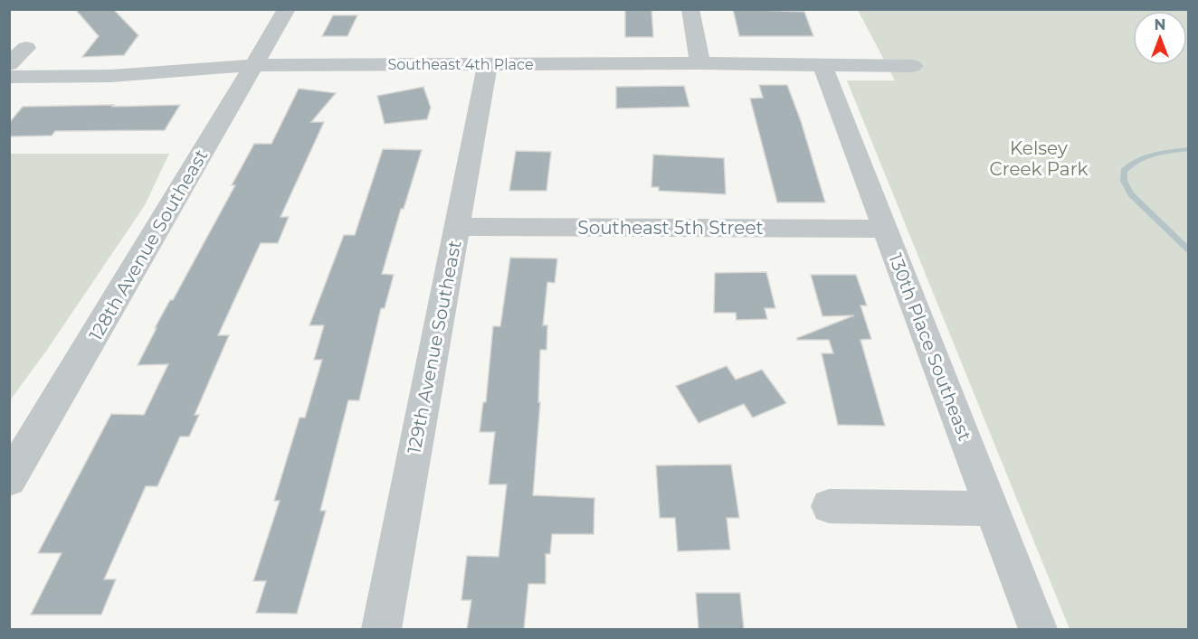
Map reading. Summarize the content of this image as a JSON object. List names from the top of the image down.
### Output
{
  "streets": {
    "street": [
      "Southeast 4th Place",
      "Southeast 5th Street",
      "128th Avenue Southeast",
      "129th Avenue Southeast",
      "130th Place Southeast"
    ]
  },
  "crossings": [
    ["Southeast 4th Place", "128th Avenue Southeast"],
    ["Southeast 4th Place", "129th Avenue Southeast"],
    ["Southeast 4th Place", "130th Place Southeast"],
    ["Southeast 5th Street", "129th Avenue Southeast"],
    ["Southeast 5th Street", "130th Place Southeast"]
  ],
  "parks": ["Kelsey Creek Park"],
  "north": "top"
}
